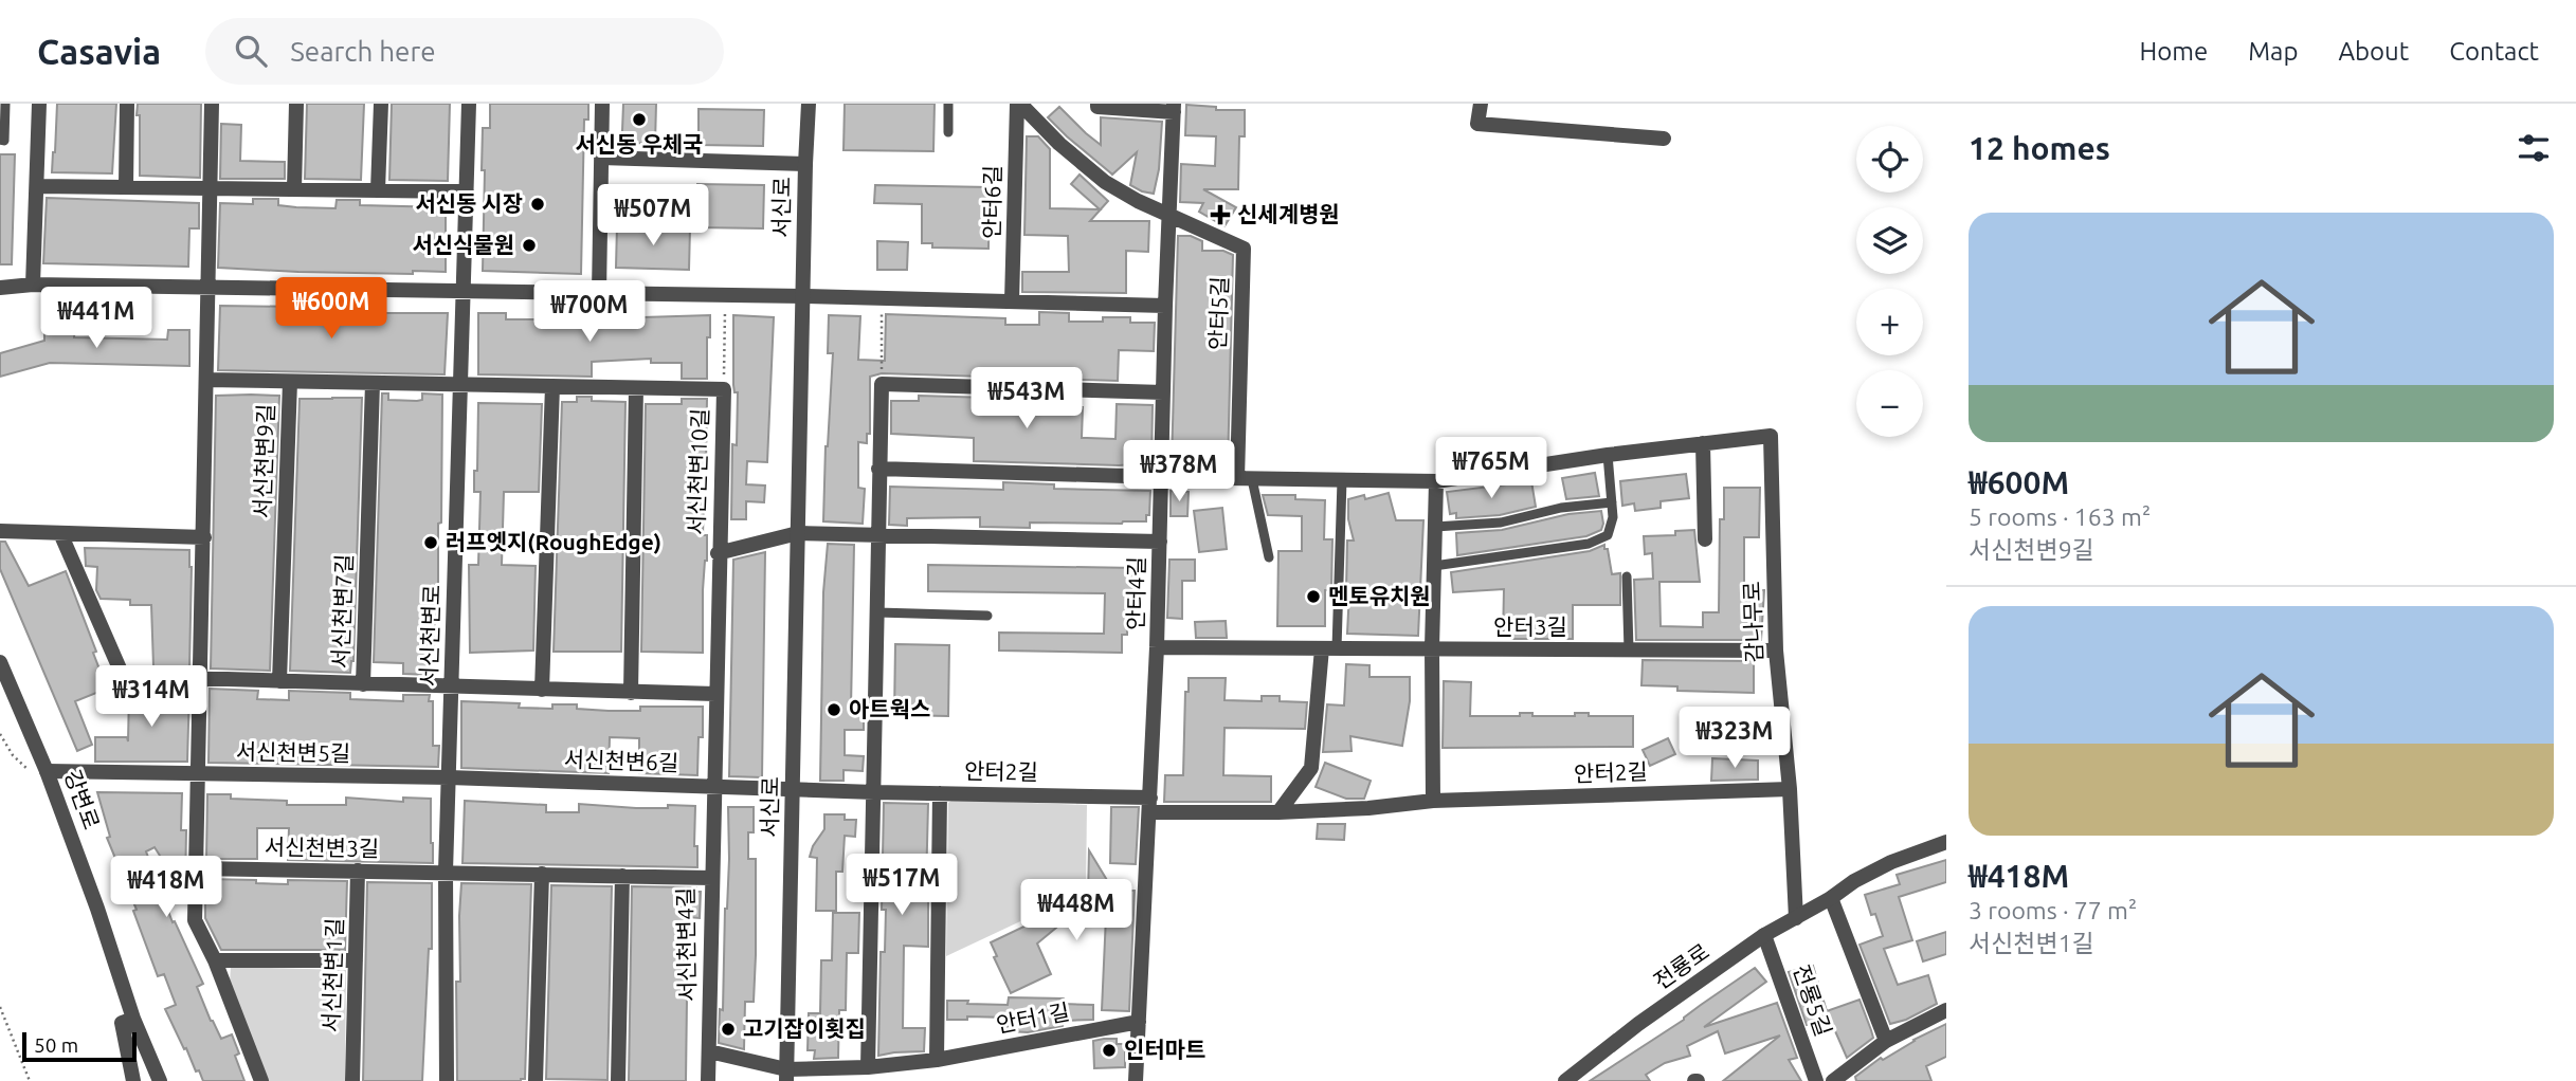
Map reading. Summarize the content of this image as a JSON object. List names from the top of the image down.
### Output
{
  "streets": {
    "street": [
      "안터6길",
      "서신로",
      "안터5길",
      "서신천변9길",
      "서신천변10길",
      "안터4길",
      "서신천변7길",
      "감나무로",
      "안터3길",
      "서신천변로",
      "서신천변5길",
      "서신천변6길",
      "안터2길",
      "강변로",
      "서신천변3길",
      "서신천변4길",
      "전룡로",
      "서신천변1길",
      "전룡5길",
      "안터1길"
    ]
  },
  "crossings": [
    ["안터6길", "안터5길"],
    ["서신로", "서신천변6길"],
    ["서신로", "안터2길"],
    ["서신로", "안터1길"],
    ["서신천변9길", "서신천변10길"],
    ["서신천변9길", "서신천변7길"],
    ["서신천변9길", "서신천변로"],
    ["서신천변10길", "서신천변7길"],
    ["서신천변10길", "서신천변로"],
    ["서신천변10길", "서신천변6길"],
    ["서신천변10길", "서신천변4길"],
    ["안터4길", "안터3길"],
    ["서신천변7길", "서신천변로"],
    ["감나무로", "안터3길"],
    ["감나무로", "안터2길"],
    ["감나무로", "전룡로"],
    ["서신천변로", "서신천변5길"],
    ["서신천변로", "서신천변6길"],
    ["서신천변로", "서신천변3길"],
    ["서신천변로", "서신천변4길"],
    ["서신천변5길", "서신천변6길"],
    ["서신천변5길", "강변로"],
    ["서신천변6길", "안터2길"],
    ["안터2길", "안터1길"],
    ["서신천변3길", "서신천변4길"],
    ["서신천변3길", "서신천변1길"],
    ["서신천변4길", "안터1길"],
    ["전룡로", "전룡5길"]
  ],
  "places": {
    "other": [
      "서신동 우체국",
      "서신동 시장",
      "서신식물원",
      "러프엣지(RoughEdge)",
      "멘토유치원",
      "아트웍스",
      "고기잡이횟집",
      "인터마트"
    ],
    "health": ["신세계병원"]
  },
  "scale_bar": "50 m",
  "page": {
    "header": "Casavia",
    "search": "Search here",
    "nav": [
      "Home",
      "Map",
      "About",
      "Contact"
    ],
    "heading": "12 homes",
    "map_buttons": ["+", "−"],
    "price": [
      "₩507M",
      "₩600M",
      "₩700M",
      "₩441M",
      "₩543M",
      "₩765M",
      "₩378M",
      "₩314M",
      "₩323M",
      "₩517M",
      "₩418M",
      "₩448M"
    ],
    "list": [
      {
        "name": "₩600M",
        "note": "5 rooms · 163 m² · 서신천변9길"
      },
      {
        "name": "₩418M",
        "note": "3 rooms · 77 m² · 서신천변1길"
      }
    ],
    "scale": "50 m"
  }
}
